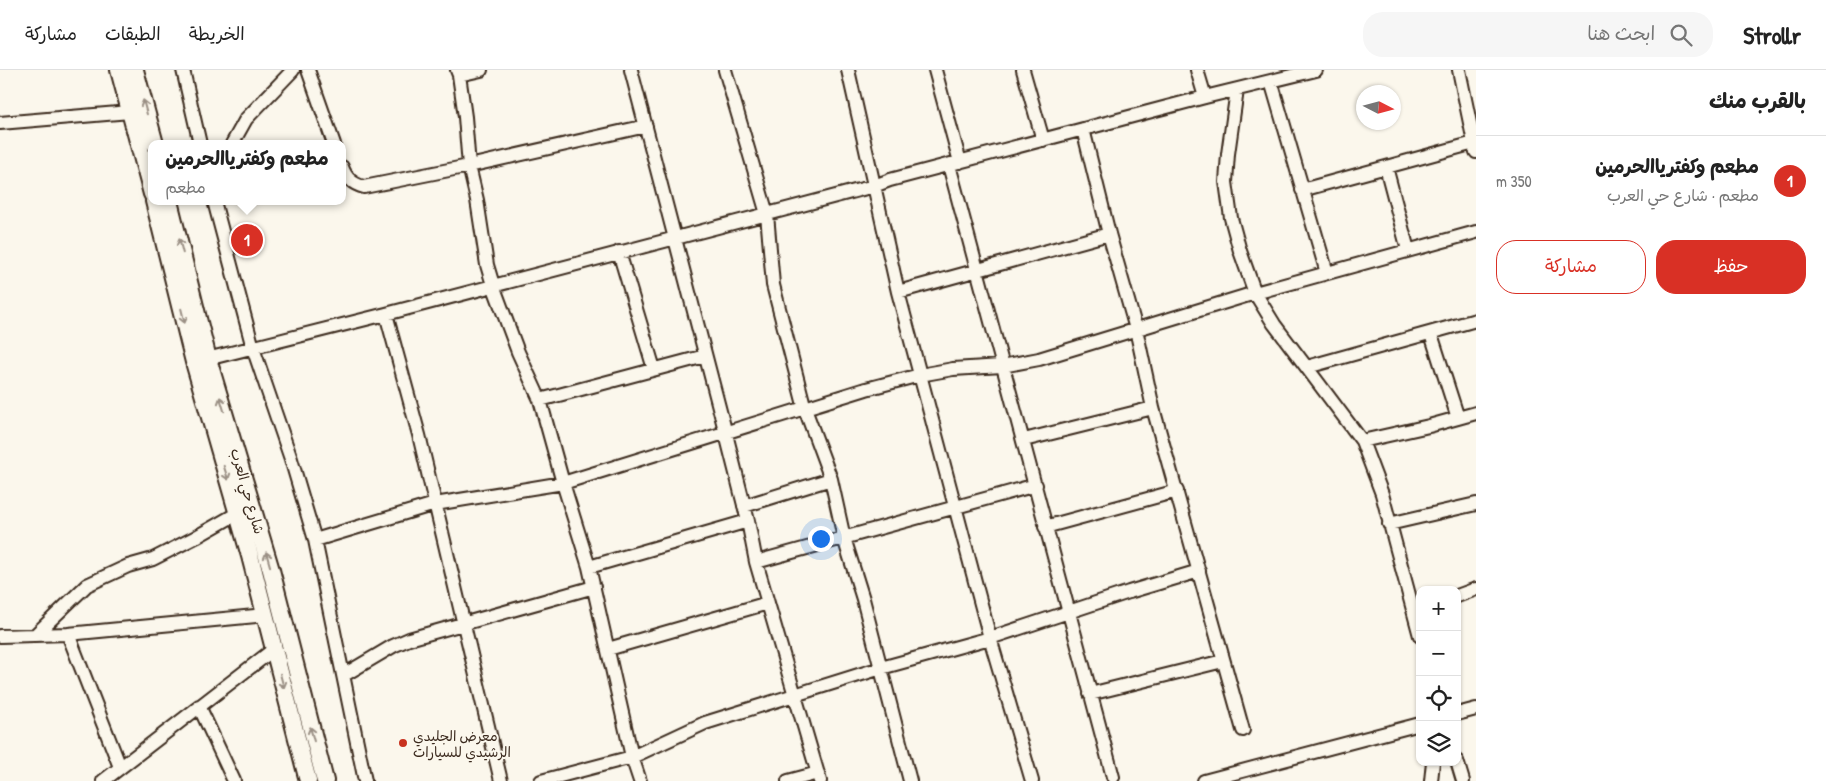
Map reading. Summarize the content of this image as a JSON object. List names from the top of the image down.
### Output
{
  "streets": {
    "main road": ["شارع حي العرب"]
  },
  "places": ["معرض الجليدي الرشيدي للسيارات"],
  "north": "right",
  "page": {
    "header": "Strollr",
    "search": "ابحث هنا",
    "nav": ["الخريطة", "الطبقات", "مشاركة"],
    "heading": "بالقرب منك",
    "list": [
      {
        "mark": "1",
        "name": "مطعم وكفترياالحرمين",
        "note": "مطعم · شارع حي العرب",
        "value": "350 m"
      }
    ],
    "popup": ["مطعم وكفترياالحرمين", "مطعم"],
    "pins": "1",
    "buttons": ["حفظ", "مشاركة"],
    "map_buttons": ["+", "−"]
  }
}
